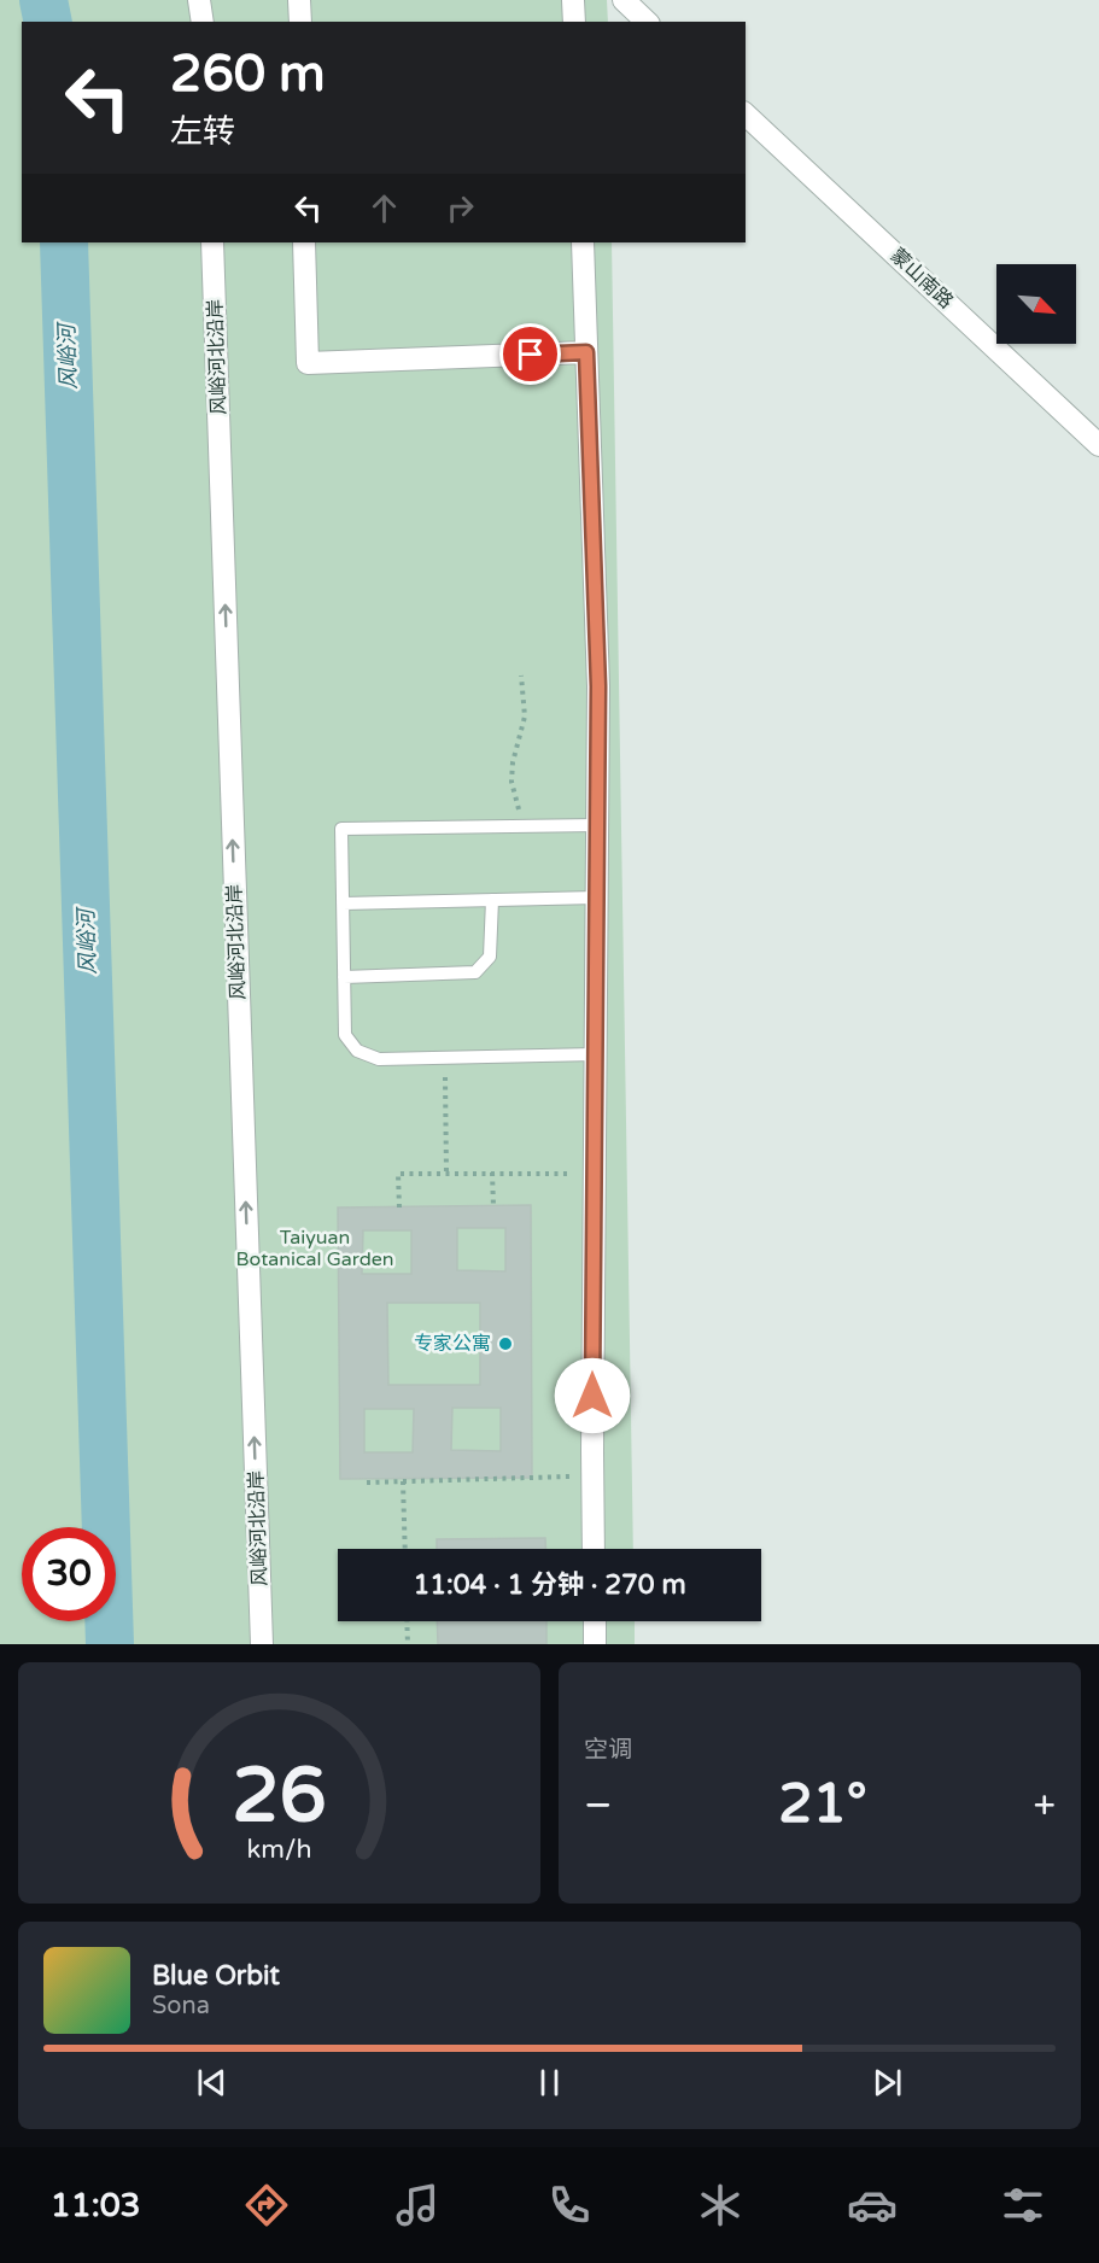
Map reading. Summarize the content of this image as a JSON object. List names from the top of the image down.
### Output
{
  "streets": {
    "street": ["蒙山南路", "风峪河北沿岸"]
  },
  "one_way": ["风峪河北沿岸"],
  "water": ["风峪河"],
  "parks": ["Taiyuan Botanical Garden"],
  "places": ["专家公寓"],
  "north": "bottom right",
  "page": {
    "turn": ["260 m", "左转"],
    "limit": "30",
    "trip": "11:04 · 1 分钟 · 270 m",
    "tile": "空调",
    "heat": ["−", "21°", "+"],
    "song": ["Blue Orbit", "Sona"],
    "tabs": "11:03",
    "gauge": ["26", "km/h"]
  }
}
